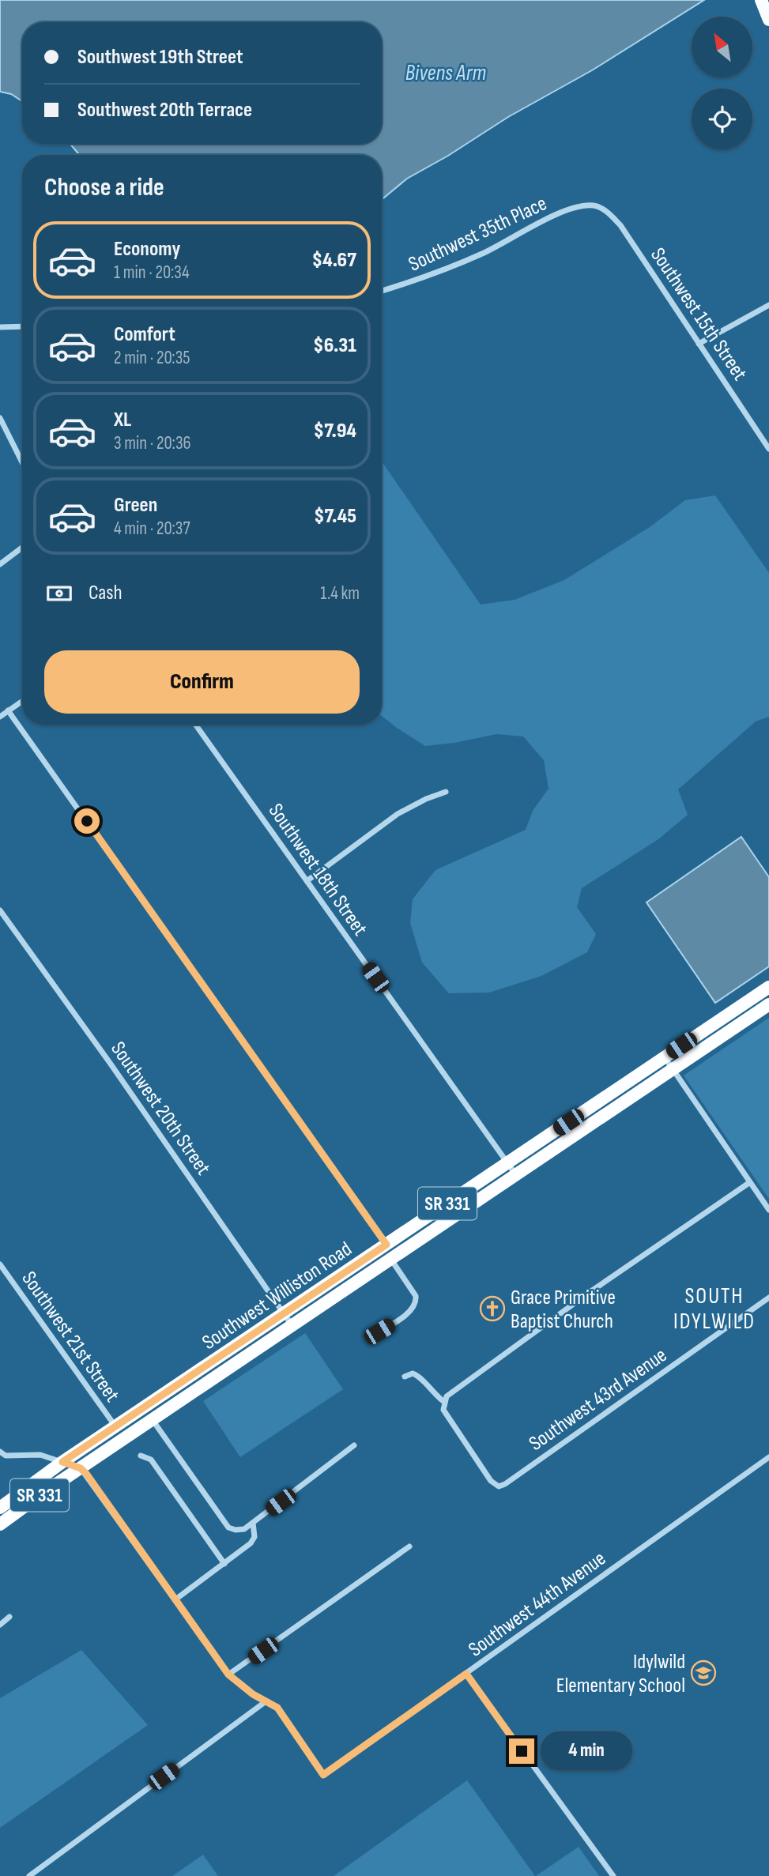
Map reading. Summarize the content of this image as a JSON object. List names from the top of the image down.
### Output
{
  "streets": {
    "highway": ["SR 331", "Southwest Williston Road"],
    "street": [
      "Southwest 35th Place",
      "Southwest 15th Street",
      "Southwest 18th Street",
      "Southwest 20th Street",
      "Southwest 21st Street",
      "Southwest 43rd Avenue",
      "Southwest 44th Avenue"
    ]
  },
  "crossings": [
    ["Southwest 35th Place", "Southwest 15th Street"],
    ["Southwest 18th Street", "Southwest Williston Road"],
    ["Southwest 20th Street", "Southwest Williston Road"],
    ["Southwest Williston Road", "Southwest 21st Street"]
  ],
  "districts": ["SOUTH IDYLWILD"],
  "water": ["Bivens Arm"],
  "places": {
    "church": ["Grace Primitive Baptist Church"],
    "school or university": ["Idylwild Elementary School"]
  },
  "north": "top left",
  "page": {
    "banner": ["Southwest 19th Street", "Southwest 20th Terrace"],
    "heading": "Choose a ride",
    "list": [
      {
        "name": "Economy",
        "note": "1 min · 20:34",
        "value": "$4.67"
      },
      {
        "name": "Comfort",
        "note": "2 min · 20:35",
        "value": "$6.31"
      },
      {
        "name": "XL",
        "note": "3 min · 20:36",
        "value": "$7.94"
      },
      {
        "name": "Green",
        "note": "4 min · 20:37",
        "value": "$7.45"
      }
    ],
    "pay": ["Cash", "1.4 km"],
    "buttons": "Confirm",
    "bubble": "4 min"
  }
}
